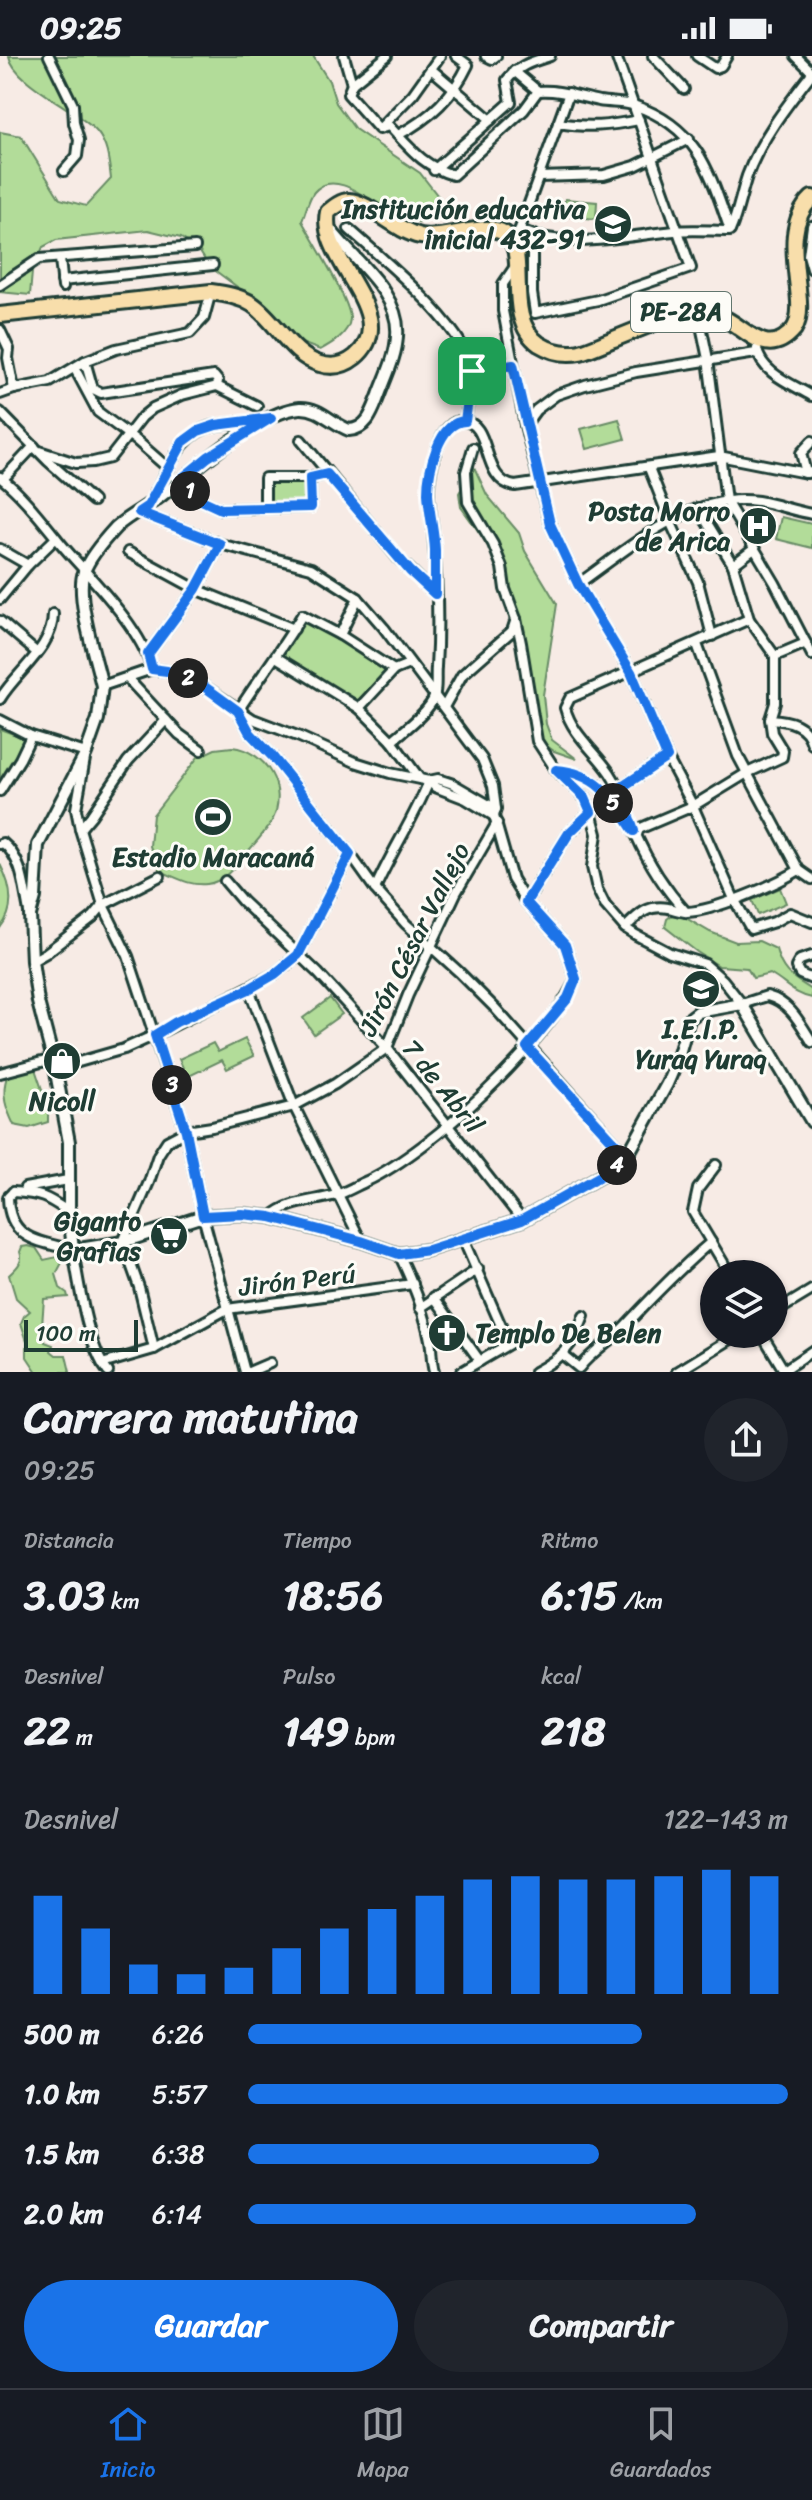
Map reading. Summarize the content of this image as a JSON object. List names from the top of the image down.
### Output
{
  "streets": {
    "highway": ["PE-28A"],
    "street": ["Jirón César Vallejo", "7 de Abril", "Jirón Perú"]
  },
  "crossings": [
    ["Jirón César Vallejo", "7 de Abril"]
  ],
  "places": {
    "school or university": ["Institución educativa inicial 432-91", "I.E.I.P. Yuraq Yuraq"],
    "hospital": ["Posta Morro de Arica"],
    "sports": ["Estadio Maracaná"],
    "shop": ["Nicoll"],
    "supermarket": ["Giganto Grafias"],
    "church": ["Templo De Belen"]
  },
  "scale_bar": "100 m",
  "page": {
    "status": "09:25",
    "pins": [
      "1",
      "2",
      "5",
      "3",
      "4"
    ],
    "scale": "100 m",
    "heading": ["Carrera matutina", "09:25"],
    "stats": [
      ["Distancia", "3.03 km"],
      ["Tiempo", "18:56"],
      ["Ritmo", "6:15 /km"],
      ["Desnivel", "22 m"],
      ["Pulso", "149 bpm"],
      ["kcal", "218"]
    ],
    "chart": ["Desnivel", "122–143 m"],
    "list": [
      {
        "name": "500 m",
        "note": "6:26"
      },
      {
        "name": "1.0 km",
        "note": "5:57"
      },
      {
        "name": "1.5 km",
        "note": "6:38"
      },
      {
        "name": "2.0 km",
        "note": "6:14"
      }
    ],
    "buttons": ["Guardar", "Compartir"],
    "tabs": ["Inicio", "Mapa", "Guardados"]
  }
}
